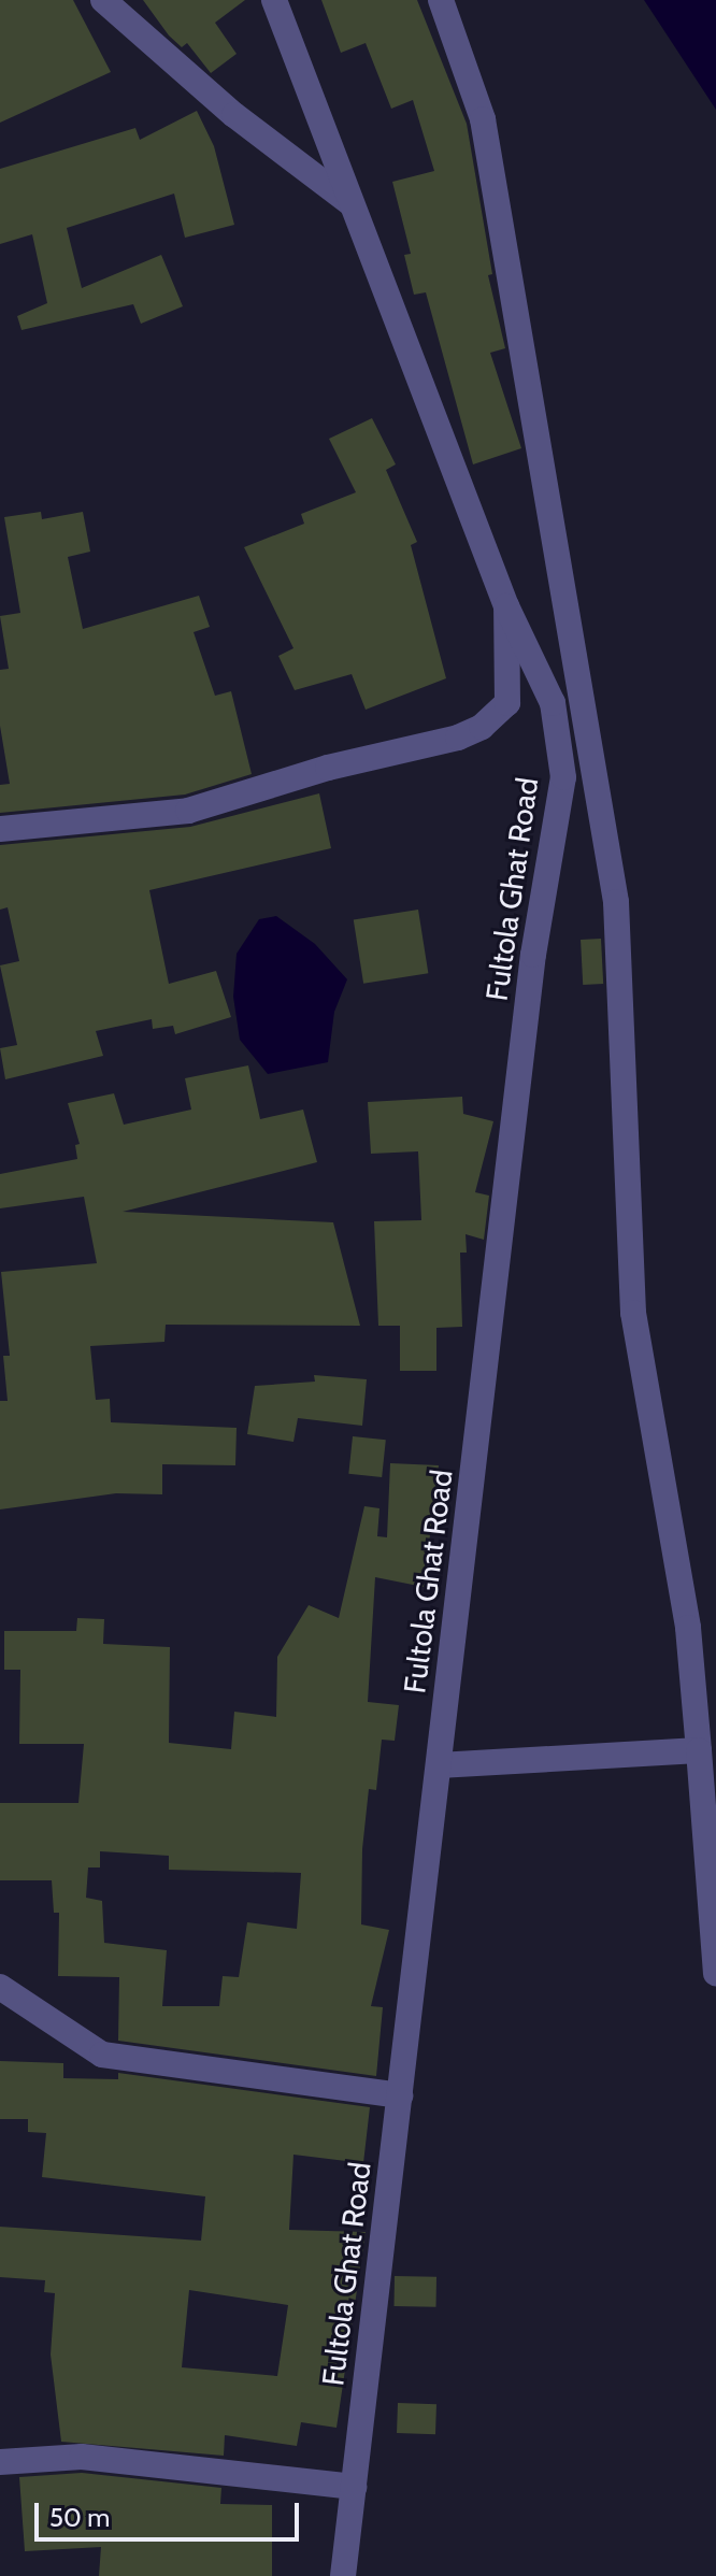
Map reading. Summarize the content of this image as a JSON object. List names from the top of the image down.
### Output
{
  "streets": {
    "street": ["Fultola Ghat Road"]
  },
  "scale_bar": "50 m"
}
